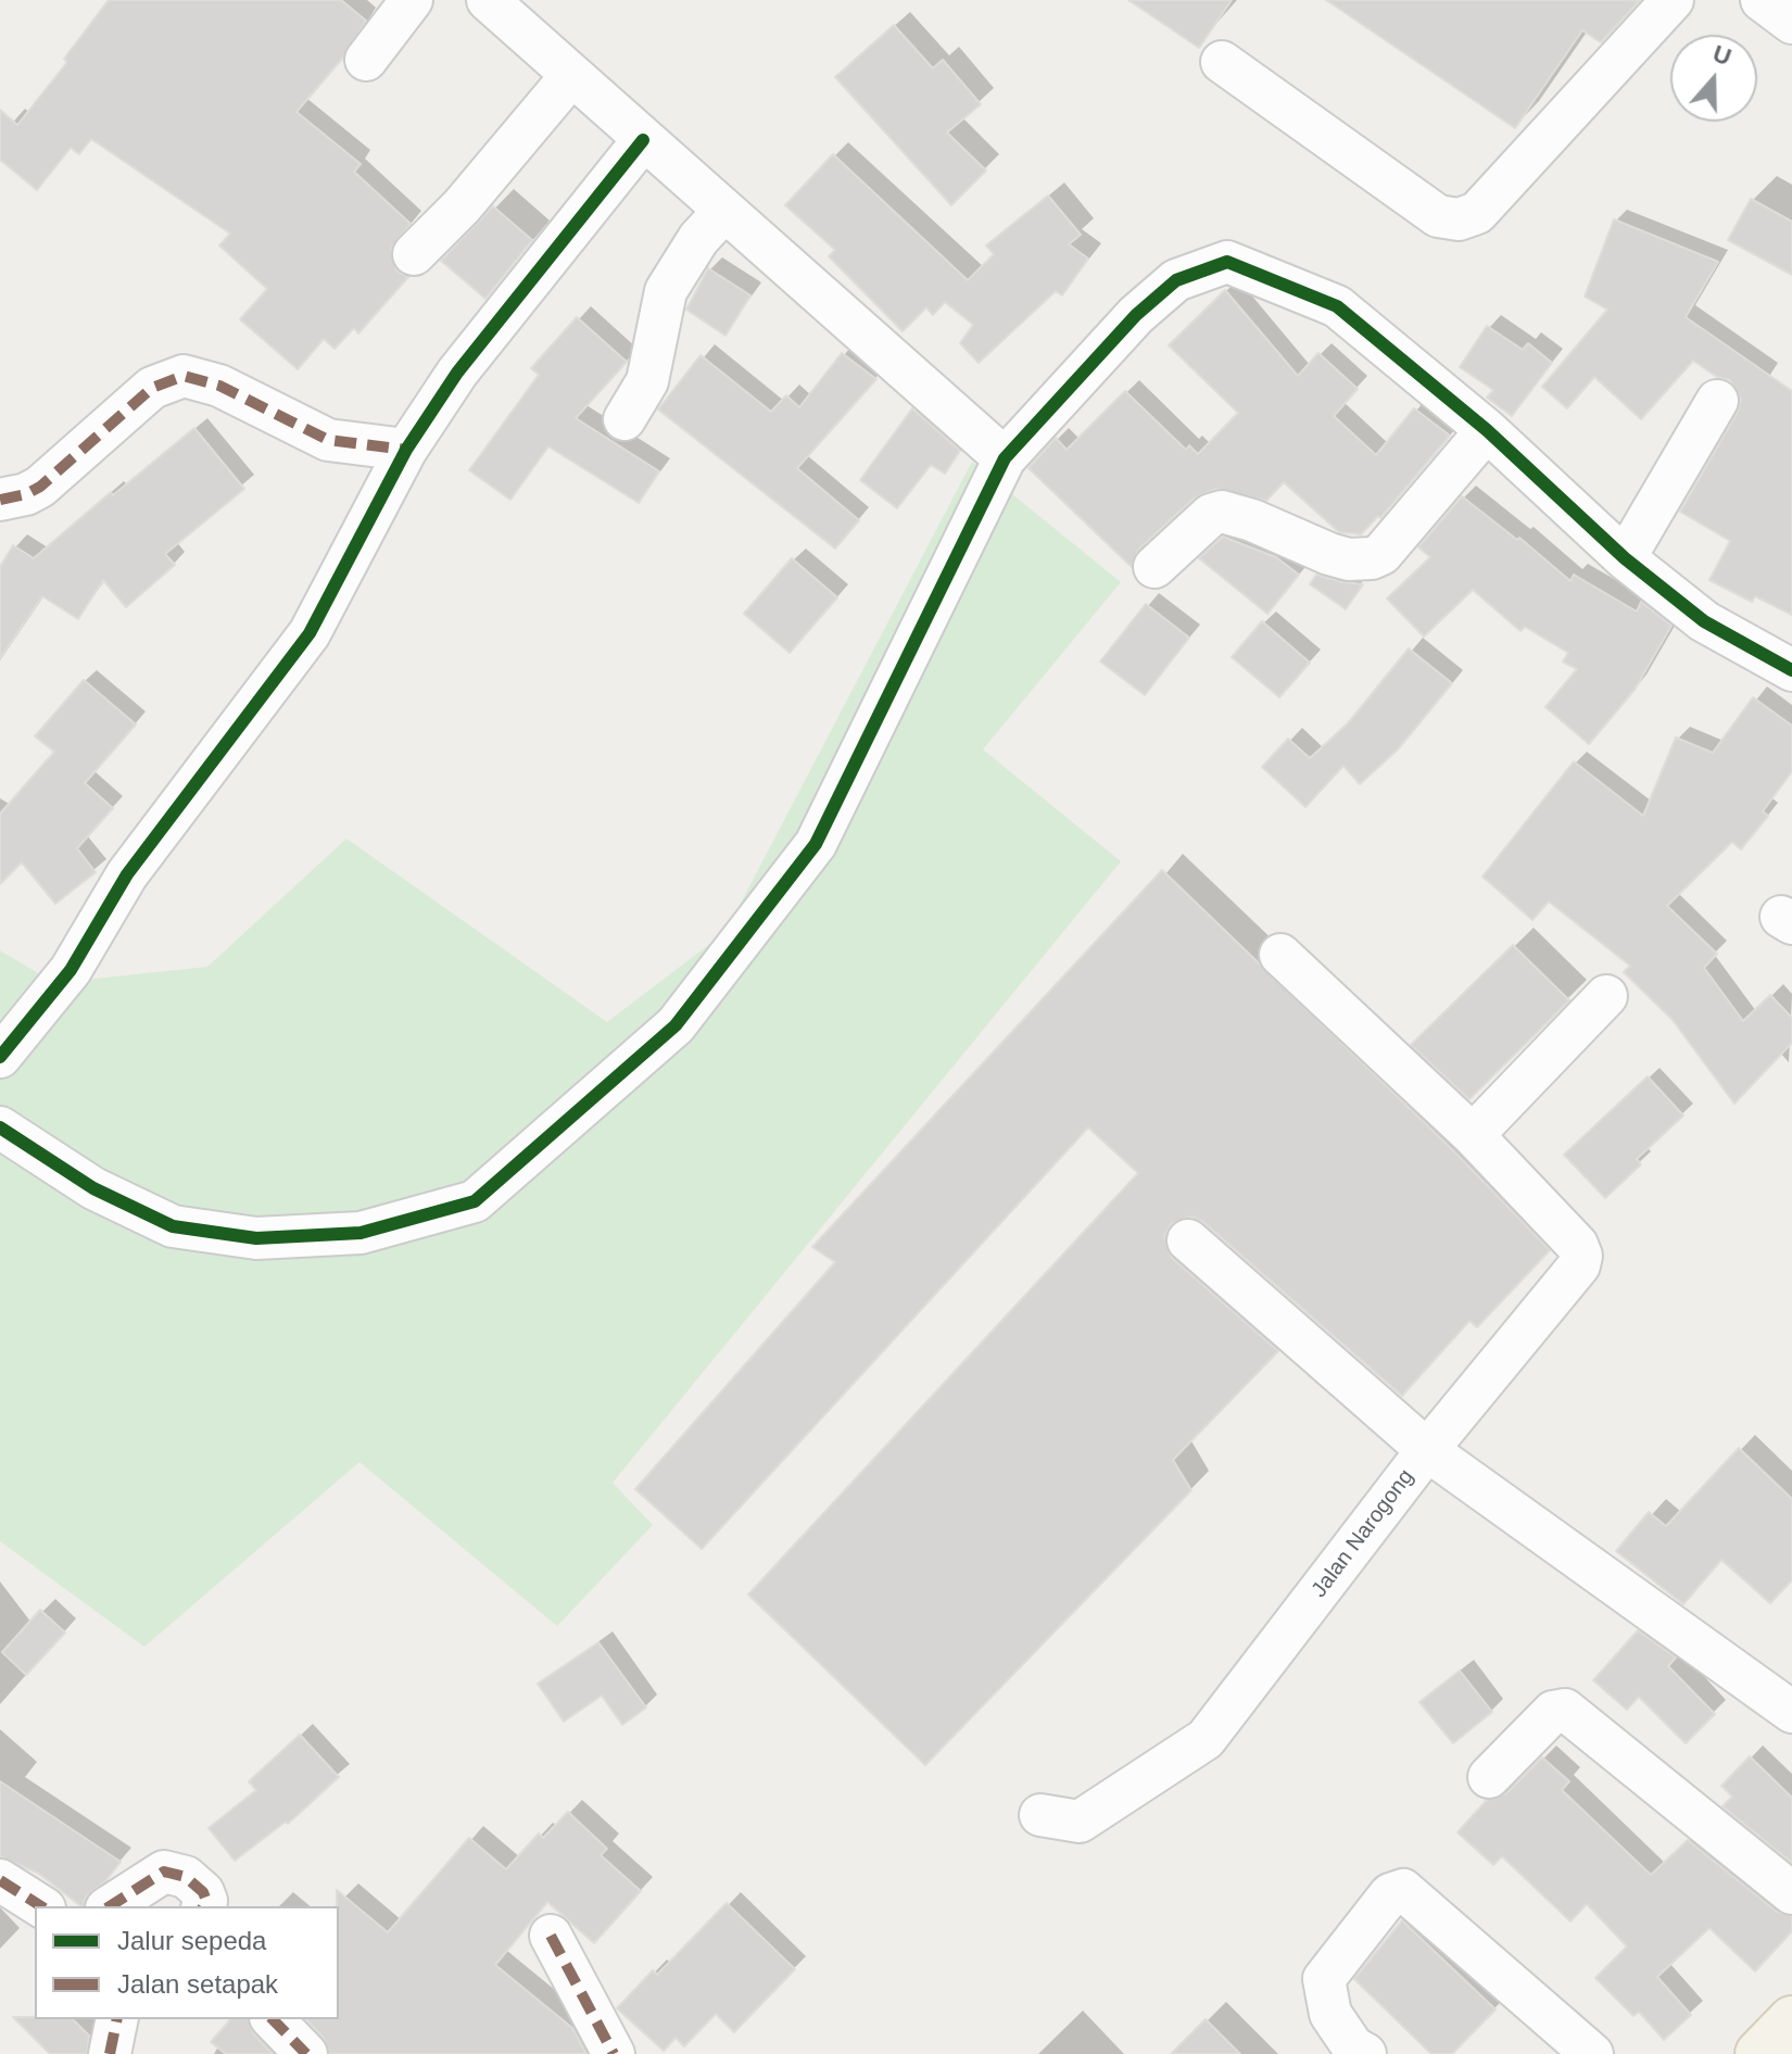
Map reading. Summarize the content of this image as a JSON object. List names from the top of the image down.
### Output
{
  "streets": {
    "street": ["Jalan Narogong"]
  },
  "legend": ["Jalur sepeda", "Jalan setapak"],
  "north": "top"
}
